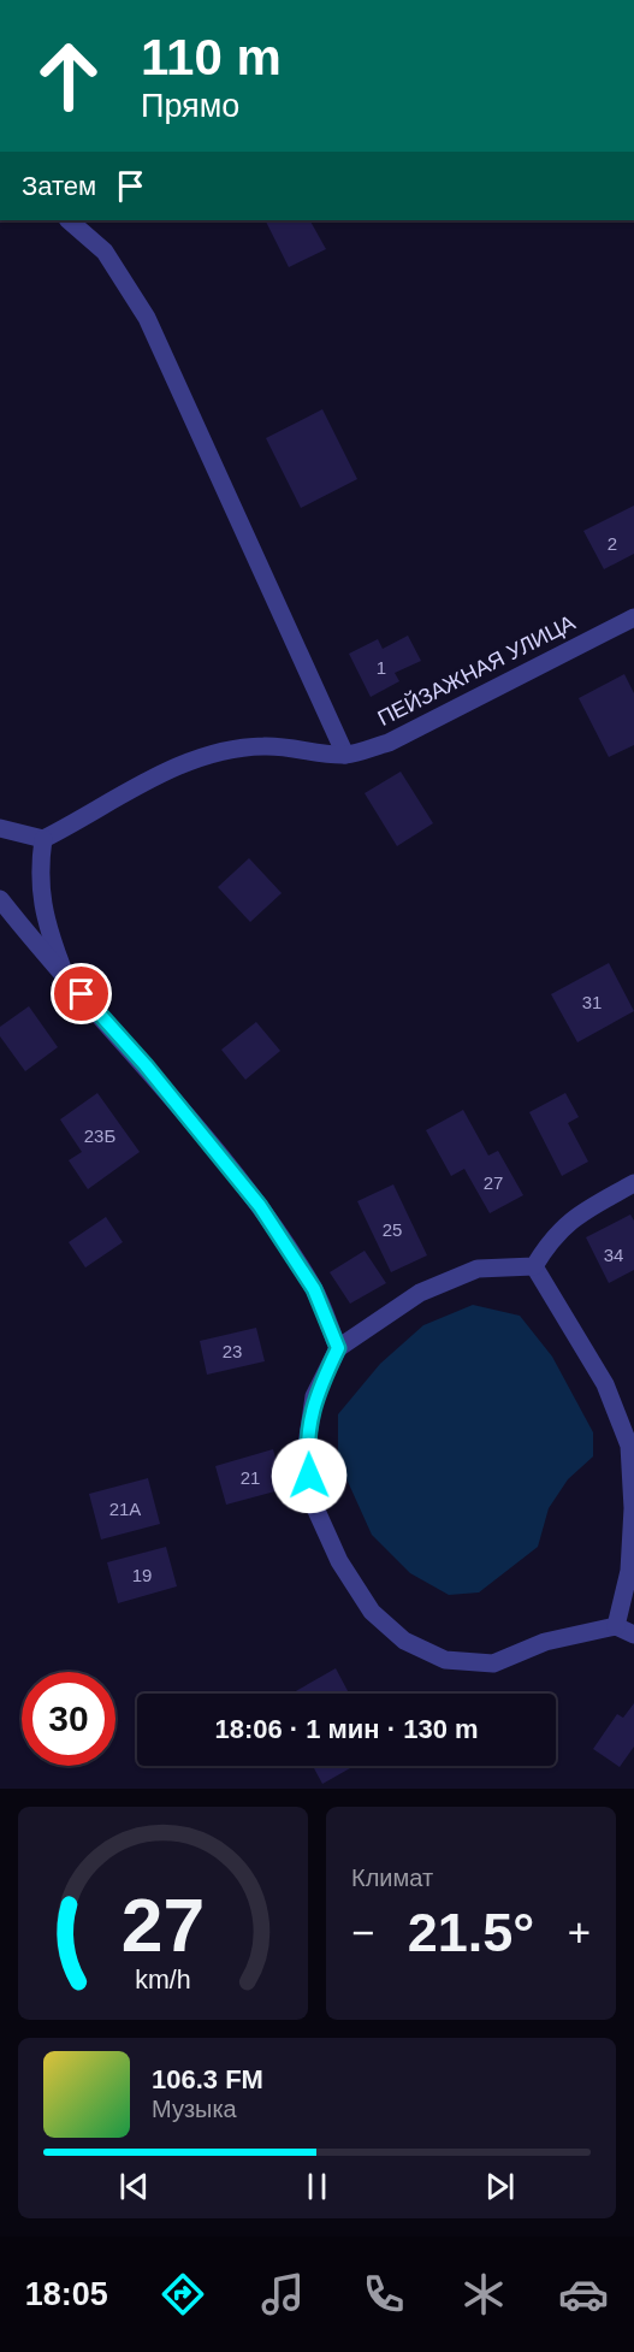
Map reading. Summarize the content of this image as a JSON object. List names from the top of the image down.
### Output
{
  "streets": {
    "street": ["ПЕЙЗАЖНАЯ УЛИЦА"]
  },
  "house_numbers": [
    "2",
    "1",
    "31",
    "23Б",
    "27",
    "25",
    "34",
    "23",
    "21",
    "21А",
    "19"
  ],
  "page": {
    "turn": ["110 m", "Прямо"],
    "then": "Затем",
    "limit": "30",
    "trip": "18:06 · 1 мин · 130 m",
    "tile": "Климат",
    "heat": ["−", "21.5°", "+"],
    "song": ["106.3 FM", "Музыка"],
    "tabs": "18:05",
    "gauge": ["27", "km/h"]
  }
}
